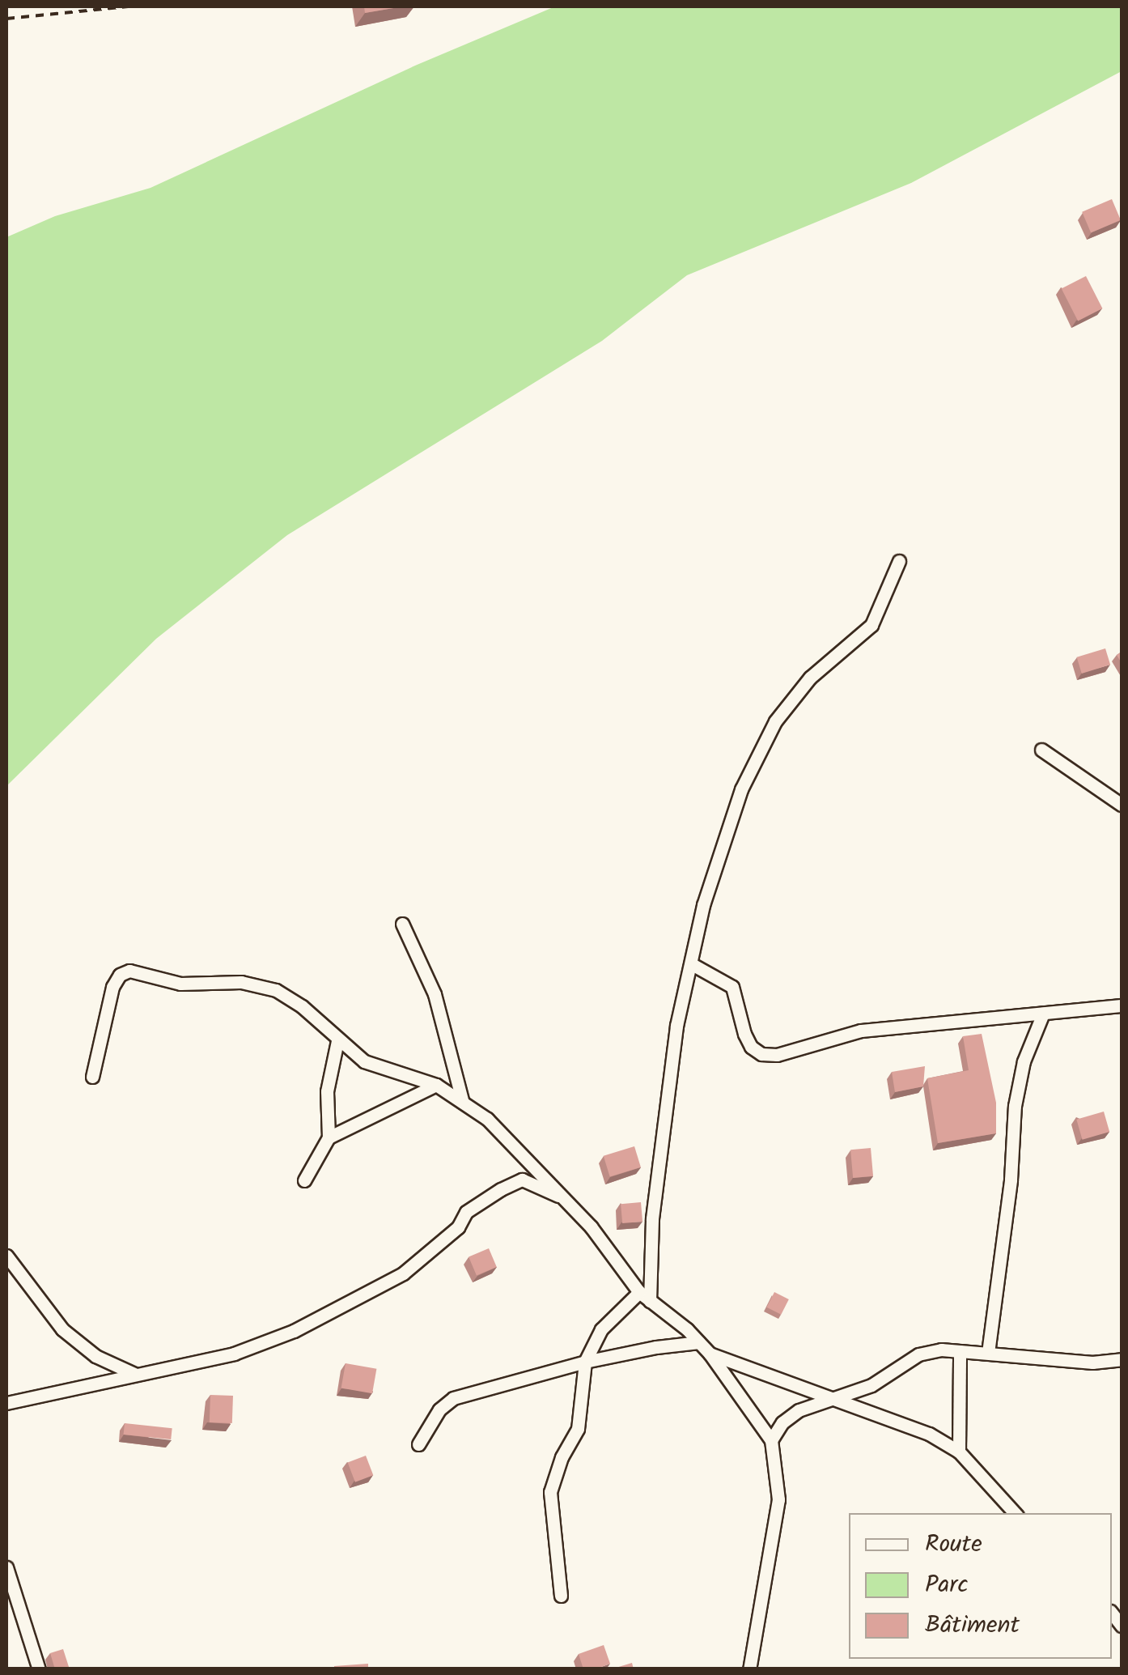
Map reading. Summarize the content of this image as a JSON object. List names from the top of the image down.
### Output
{
  "legend": ["Route", "Parc", "Bâtiment"]
}
